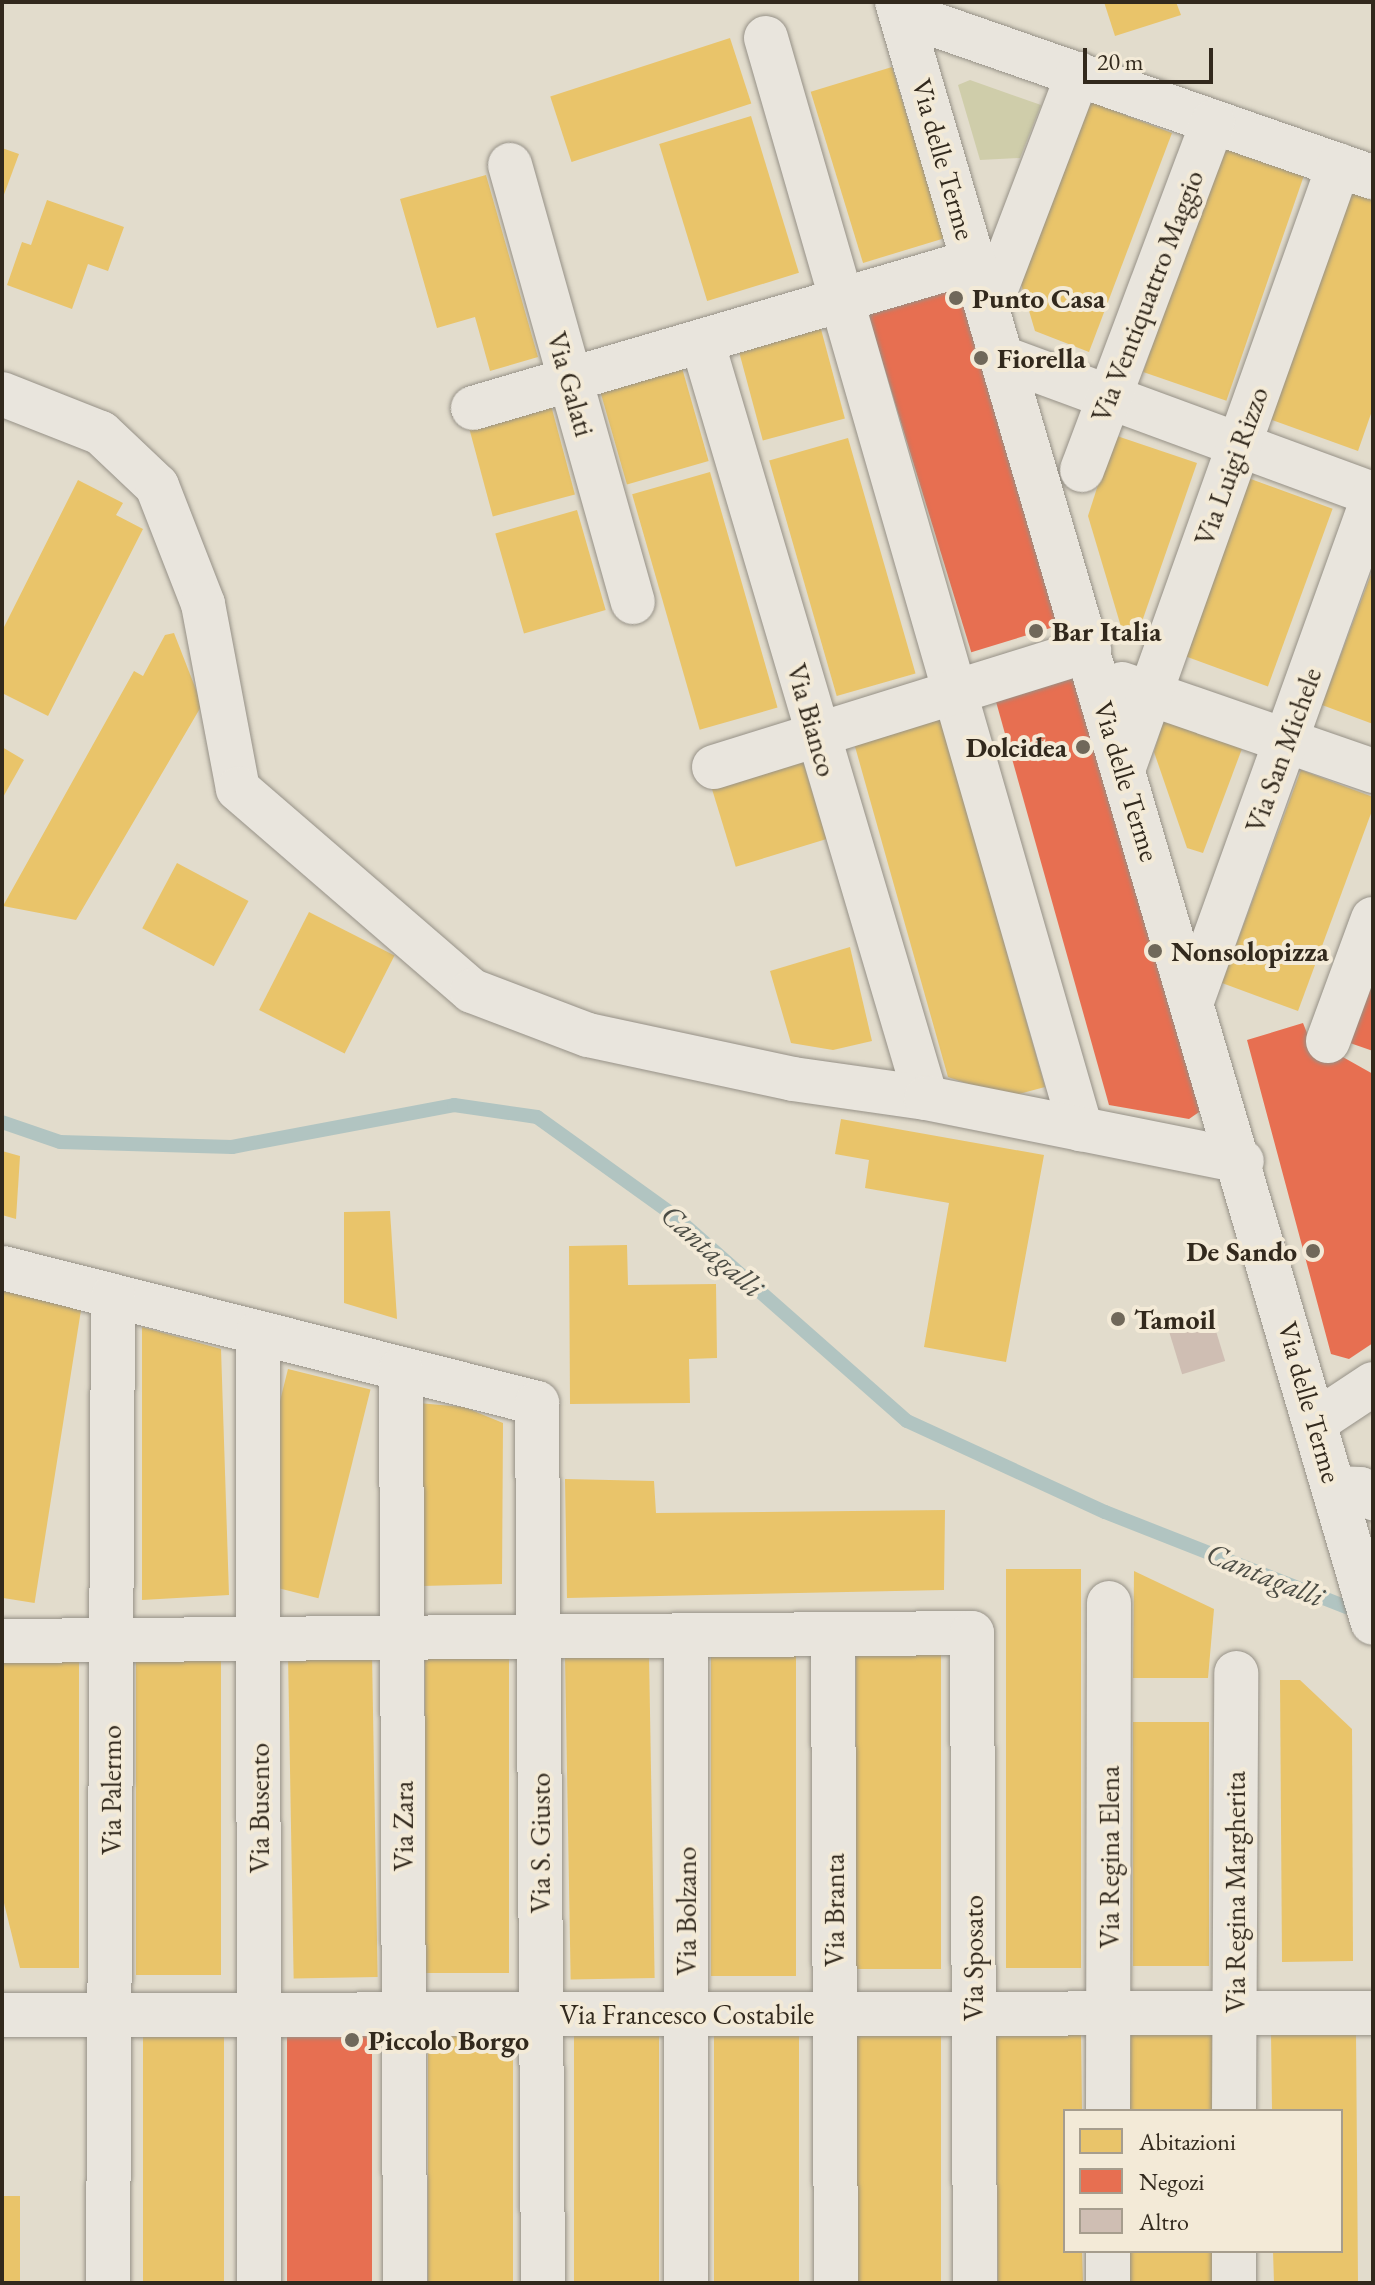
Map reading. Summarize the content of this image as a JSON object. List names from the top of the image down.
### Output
{
  "streets": {
    "street": [
      "Via delle Terme",
      "Via Ventiquattro Maggio",
      "Via Galati",
      "Via Luigi Rizzo",
      "Via Bianco",
      "Via San Michele",
      "Via Palermo",
      "Via Busento",
      "Via Zara",
      "Via S. Giusto",
      "Via Regina Elena",
      "Via Regina Margherita",
      "Via Branta",
      "Via Bolzano",
      "Via Sposato",
      "Via Francesco Costabile"
    ]
  },
  "crossings": [
    ["Via delle Terme", "Via Luigi Rizzo"],
    ["Via delle Terme", "Via San Michele"],
    ["Via Palermo", "Via Francesco Costabile"],
    ["Via Busento", "Via Francesco Costabile"],
    ["Via Zara", "Via S. Giusto"],
    ["Via Zara", "Via Francesco Costabile"],
    ["Via S. Giusto", "Via Francesco Costabile"],
    ["Via Regina Elena", "Via Francesco Costabile"],
    ["Via Regina Margherita", "Via Francesco Costabile"],
    ["Via Branta", "Via Sposato"],
    ["Via Branta", "Via Francesco Costabile"],
    ["Via Bolzano", "Via Francesco Costabile"],
    ["Via Sposato", "Via Francesco Costabile"]
  ],
  "water": ["Cantagalli"],
  "places": [
    "Punto Casa",
    "Fiorella",
    "Bar Italia",
    "Dolcidea",
    "Nonsolopizza",
    "De Sando",
    "Tamoil",
    "Piccolo Borgo"
  ],
  "legend": ["Abitazioni", "Negozi", "Altro"],
  "scale_bar": "20 m"
}
